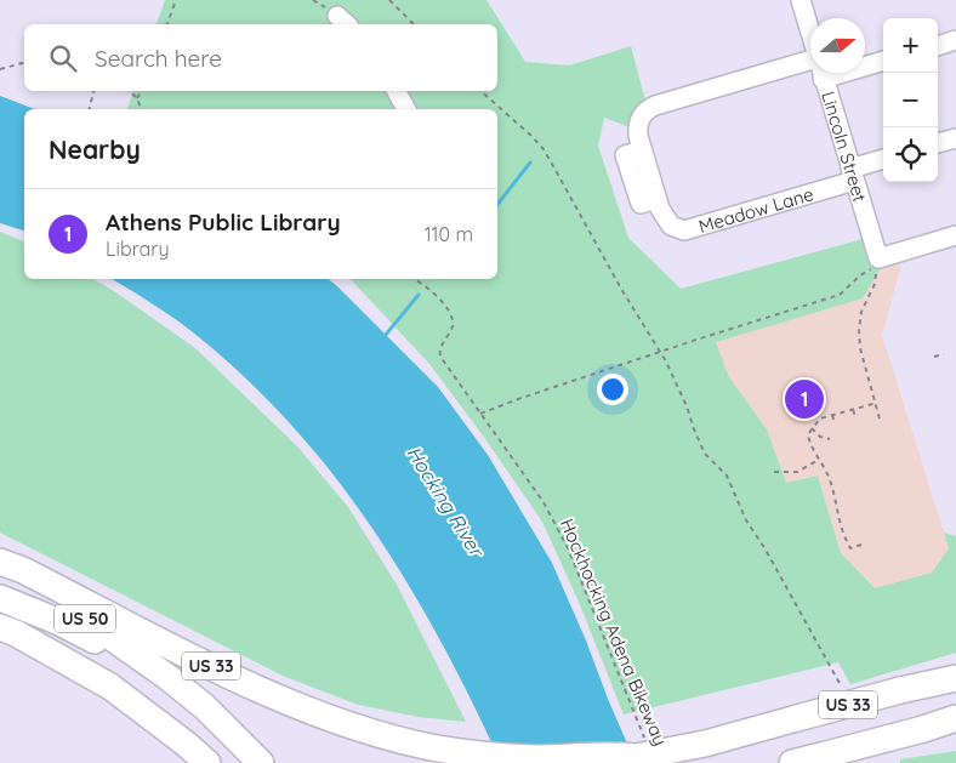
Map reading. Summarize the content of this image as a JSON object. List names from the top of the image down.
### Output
{
  "streets": {
    "highway": ["US 50", "US 33"],
    "street": ["Lincoln Street", "Meadow Lane"],
    "path": ["Hockhocking Adena Bikeway"]
  },
  "crossings": [
    ["Lincoln Street", "Meadow Lane"],
    ["US 50", "US 33"],
    ["Hockhocking Adena Bikeway", "US 33"]
  ],
  "water": ["Hocking River"],
  "north": "right",
  "page": {
    "map_buttons": ["+", "−"],
    "search": "Search here",
    "heading": "Nearby",
    "list": [
      {
        "mark": "1",
        "name": "Athens Public Library",
        "note": "Library",
        "value": "110 m"
      }
    ],
    "pins": "1"
  }
}
